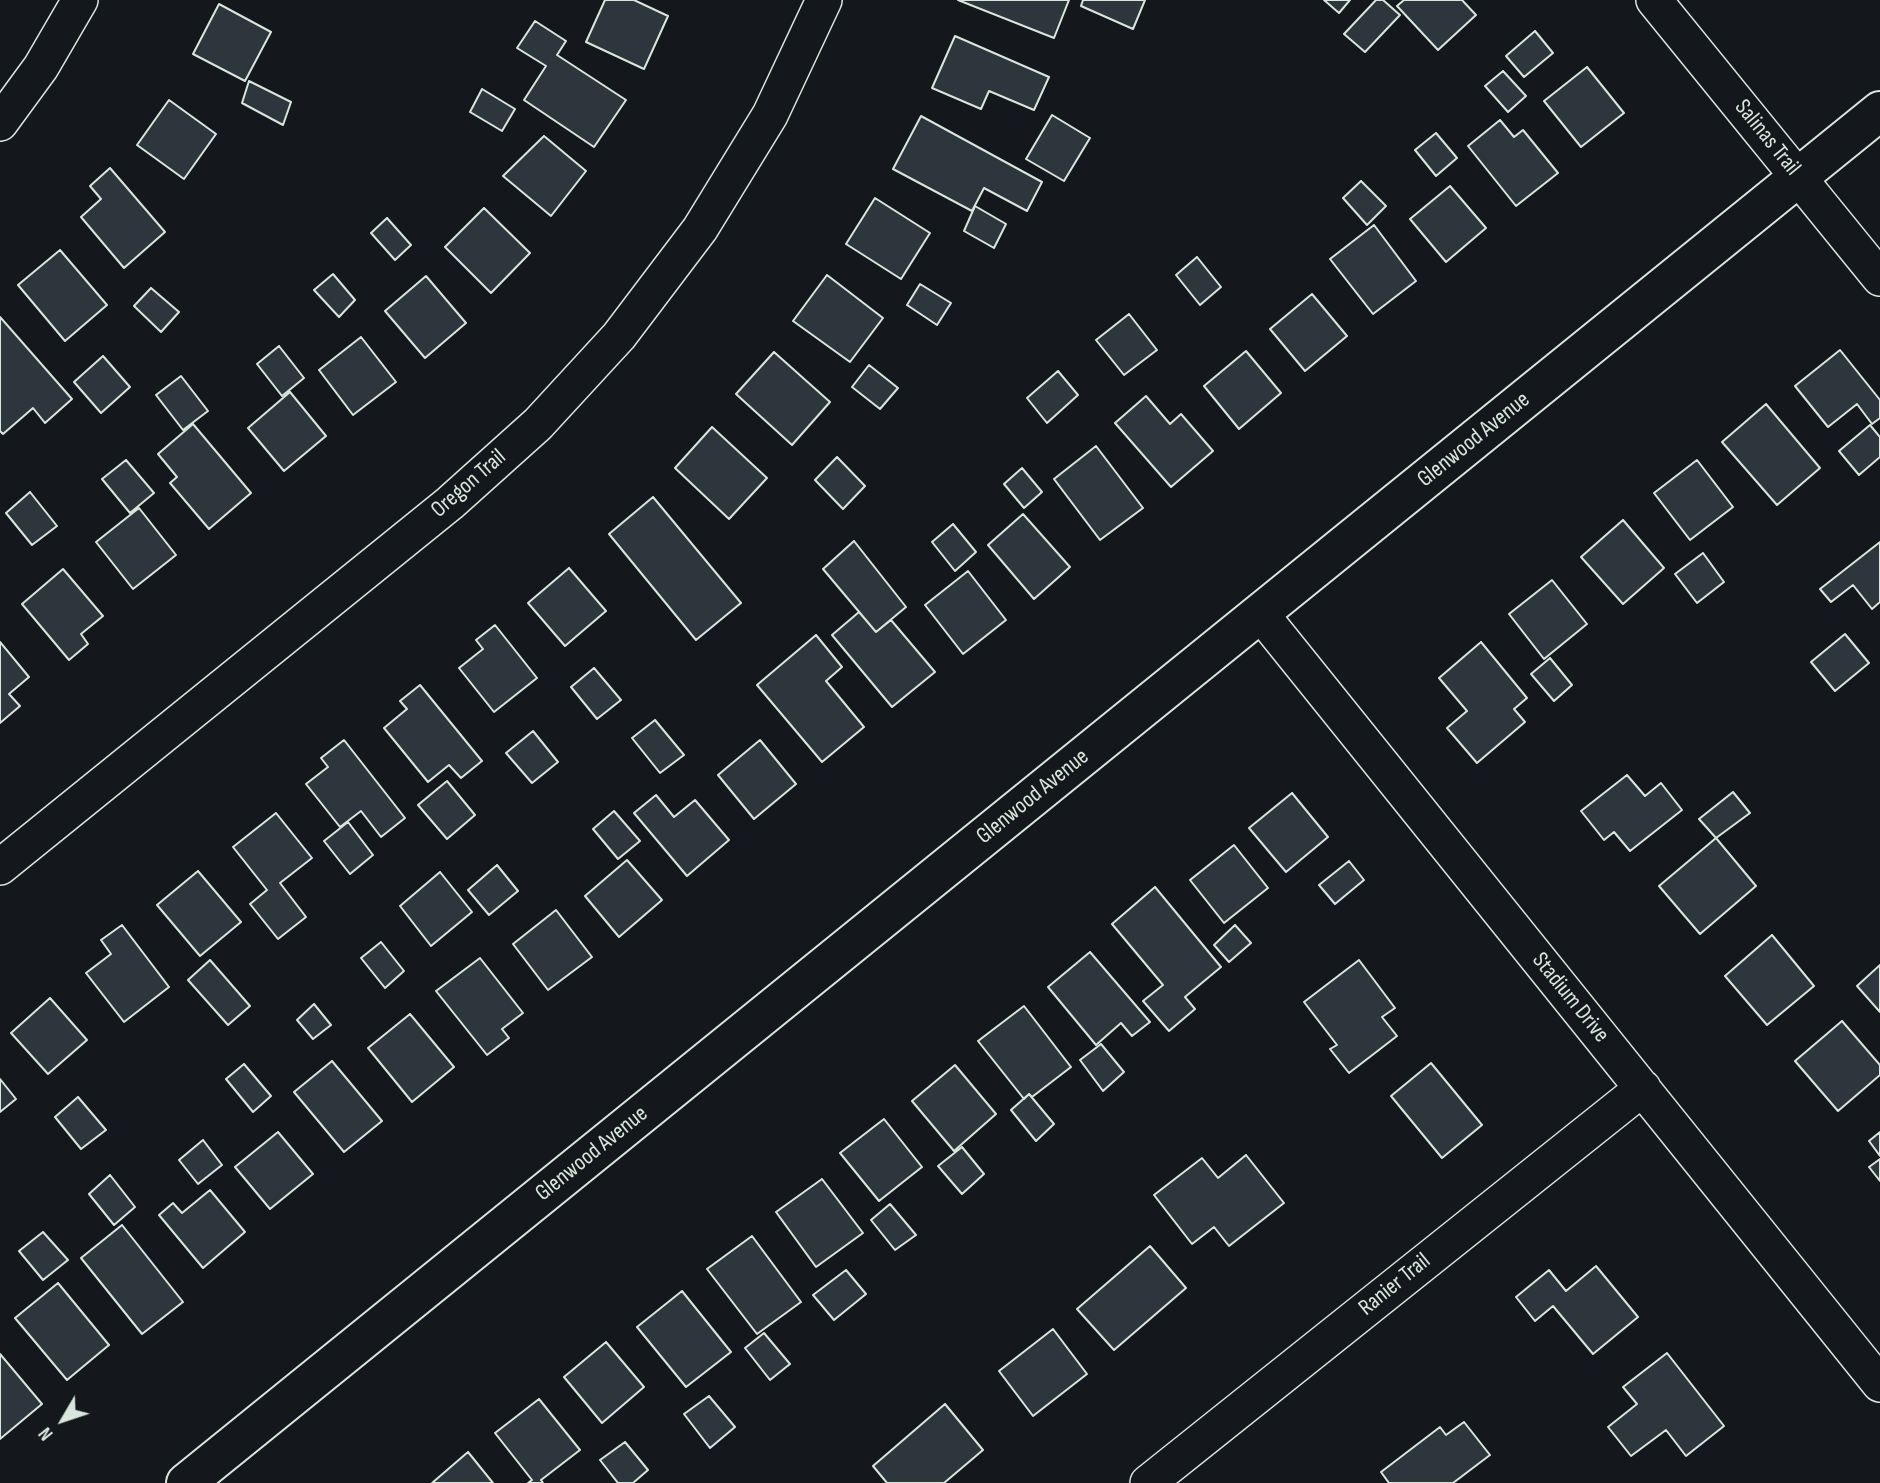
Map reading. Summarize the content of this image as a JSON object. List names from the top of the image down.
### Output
{
  "streets": {
    "street": [
      "Salinas Trail",
      "Glenwood Avenue",
      "Oregon Trail",
      "Stadium Drive",
      "Ranier Trail"
    ]
  },
  "crossings": [
    ["Salinas Trail", "Glenwood Avenue"],
    ["Glenwood Avenue", "Stadium Drive"],
    ["Stadium Drive", "Ranier Trail"]
  ],
  "north": "bottom left"
}
